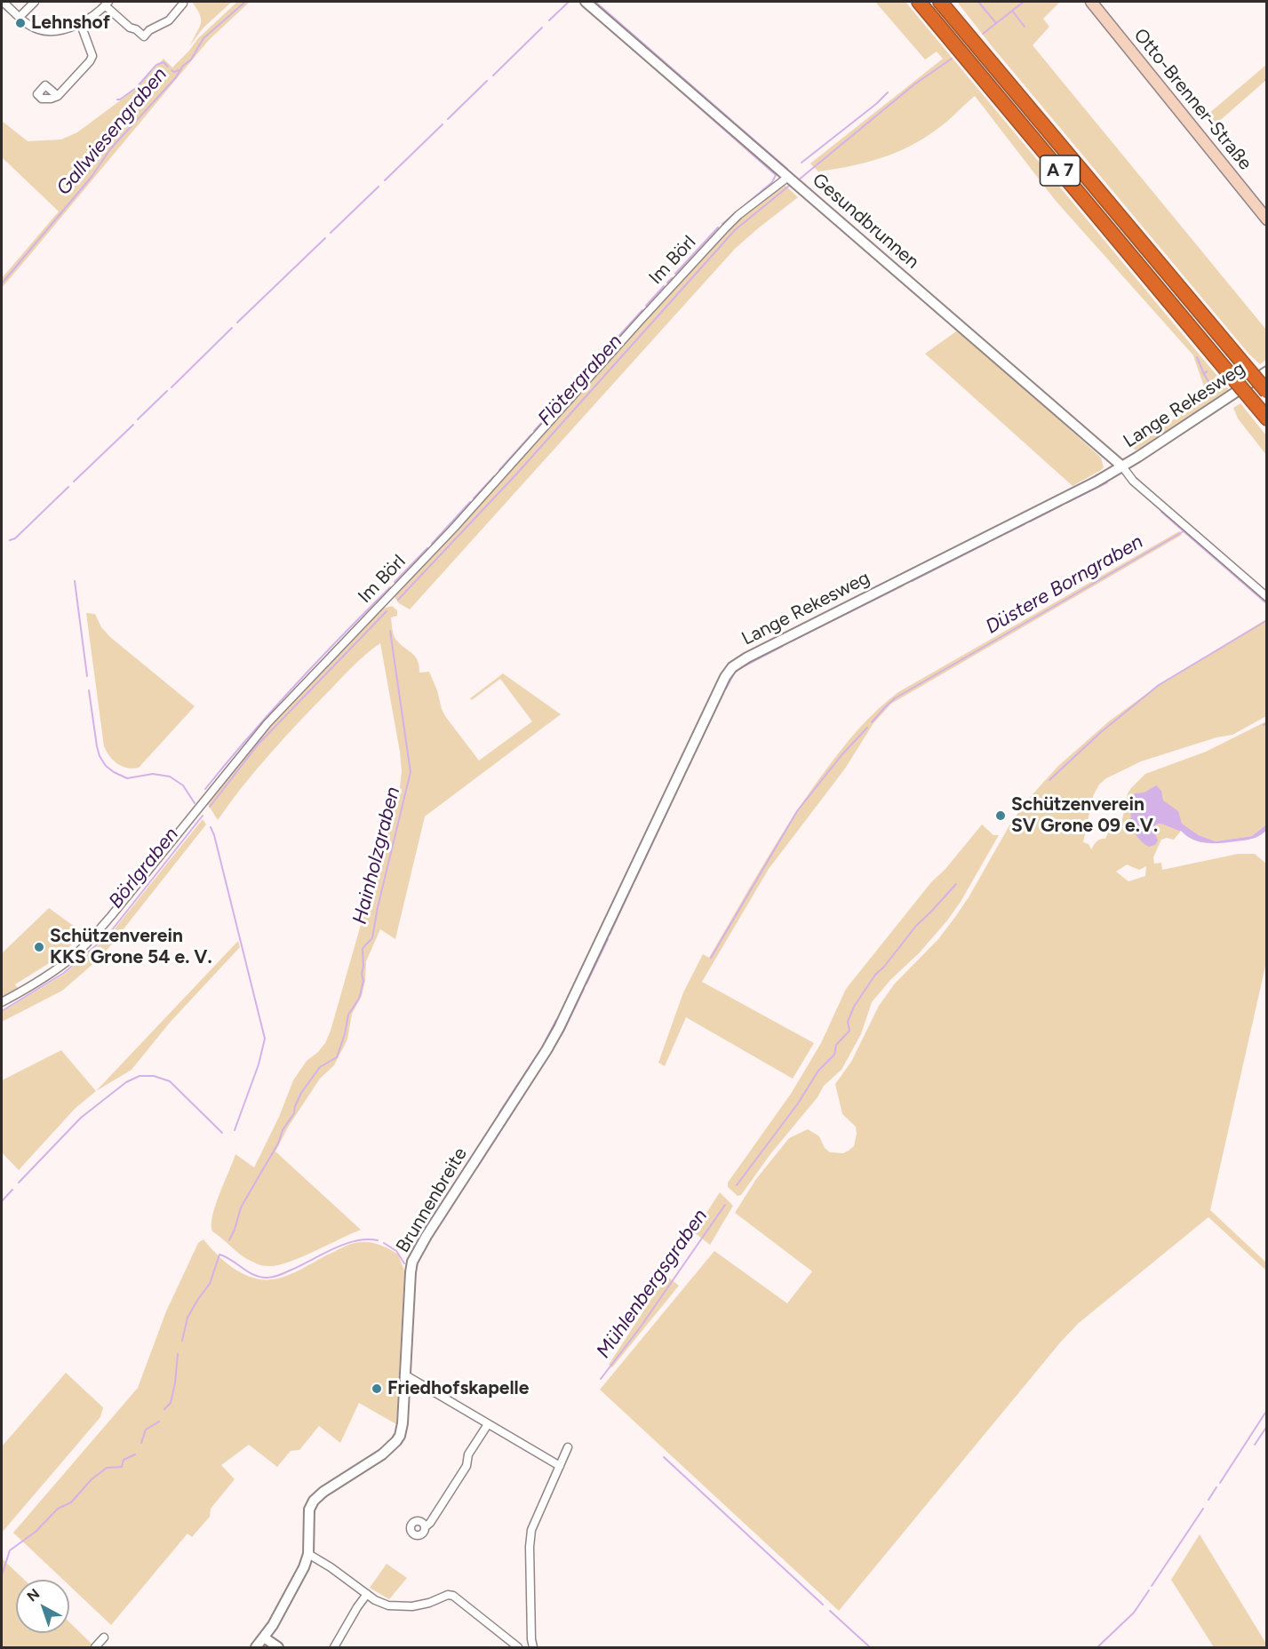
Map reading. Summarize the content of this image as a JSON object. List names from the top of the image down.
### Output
{
  "streets": {
    "highway": ["A 7"],
    "main road": ["Otto-Brenner-Straße"],
    "street": [
      "Gesundbrunnen",
      "Im Börl",
      "Lange Rekesweg",
      "Brunnenbreite"
    ]
  },
  "crossings": [
    ["Gesundbrunnen", "Im Börl"],
    ["Gesundbrunnen", "Lange Rekesweg"],
    ["Lange Rekesweg", "Brunnenbreite"]
  ],
  "water": [
    "Gallwiesengraben",
    "Flötergraben",
    "Düstere Borngraben",
    "Hainholzgraben",
    "Börlgraben",
    "Mühlenbergsgraben"
  ],
  "places": [
    "Lehnshof",
    "Schützenverein SV Grone 09 e.V.",
    "Schützenverein KKS Grone 54 e. V.",
    "Friedhofskapelle"
  ],
  "north": "top left"
}
